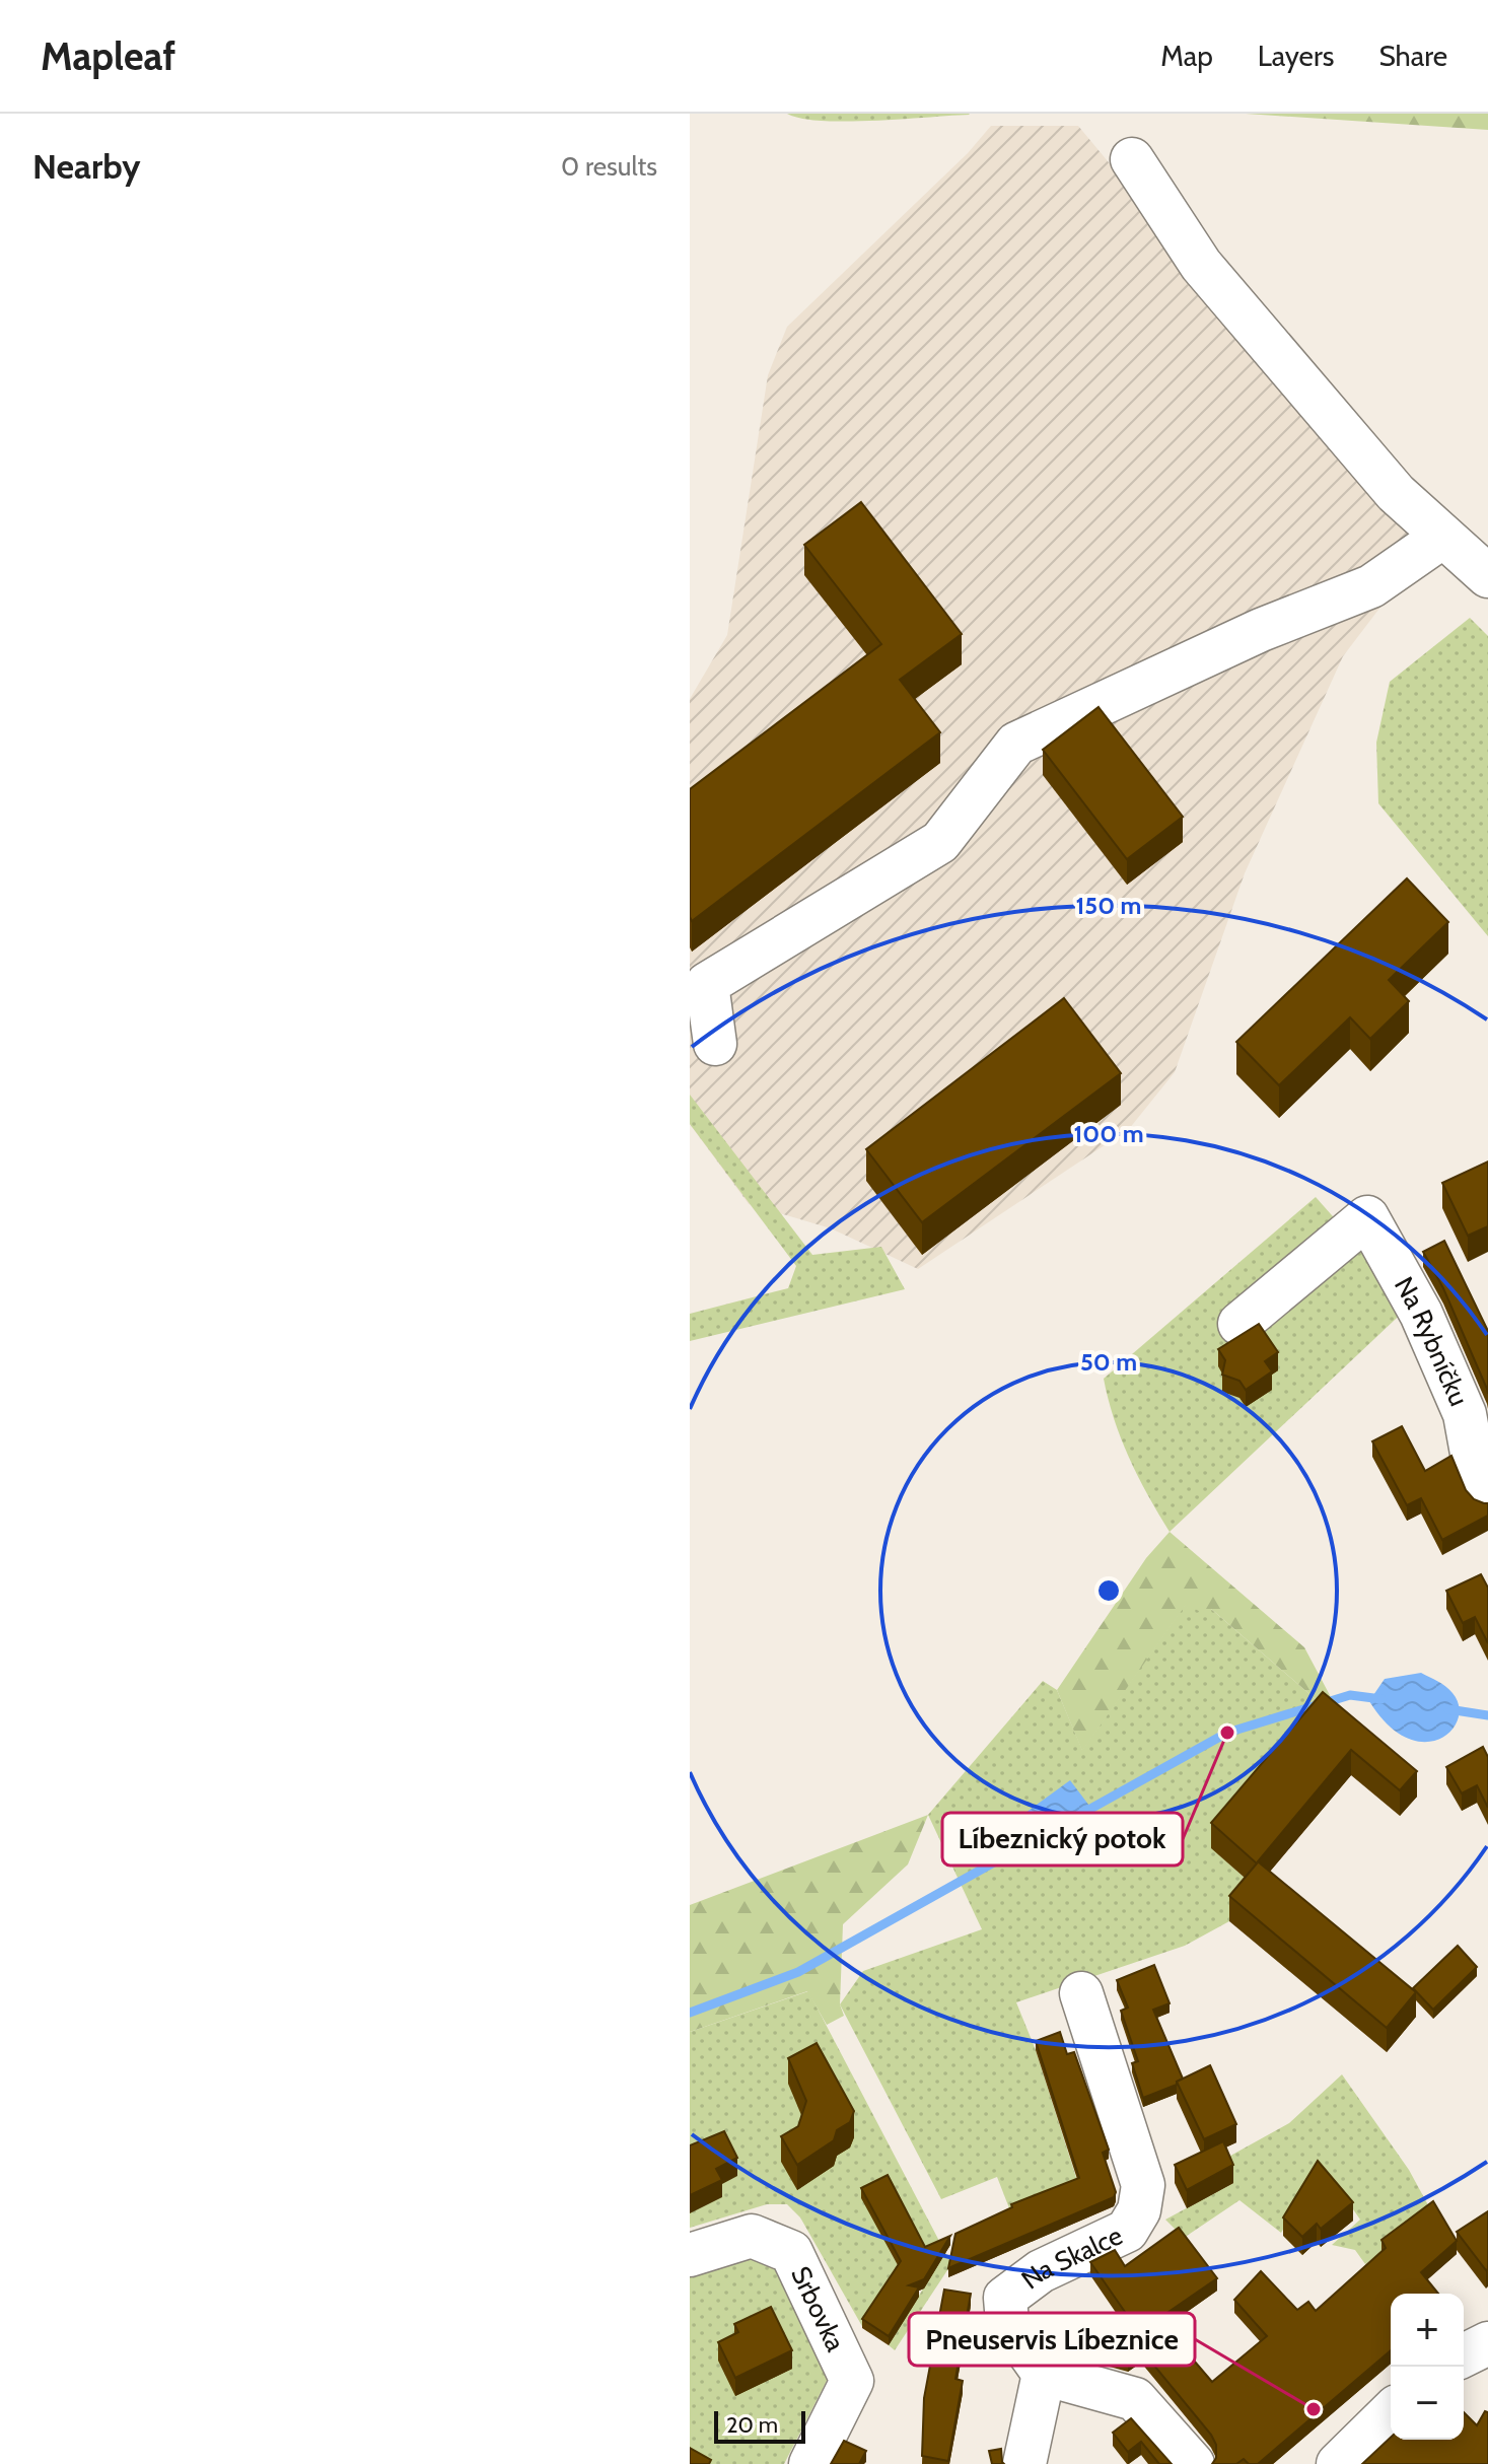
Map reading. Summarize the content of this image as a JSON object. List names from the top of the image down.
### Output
{
  "streets": {
    "street": ["Na Rybníčku", "Na Skalce", "Srbovka"]
  },
  "places": ["Líbeznický potok", "Pneuservis Líbeznice"],
  "scale_bar": "20 m",
  "page": {
    "header": "Mapleaf",
    "nav": ["Map", "Layers", "Share"],
    "heading": ["Nearby", "0 results"],
    "map_buttons": ["+", "−"],
    "scale": "20 m"
  },
  "rings": ["150 m", "100 m", "50 m"]
}
